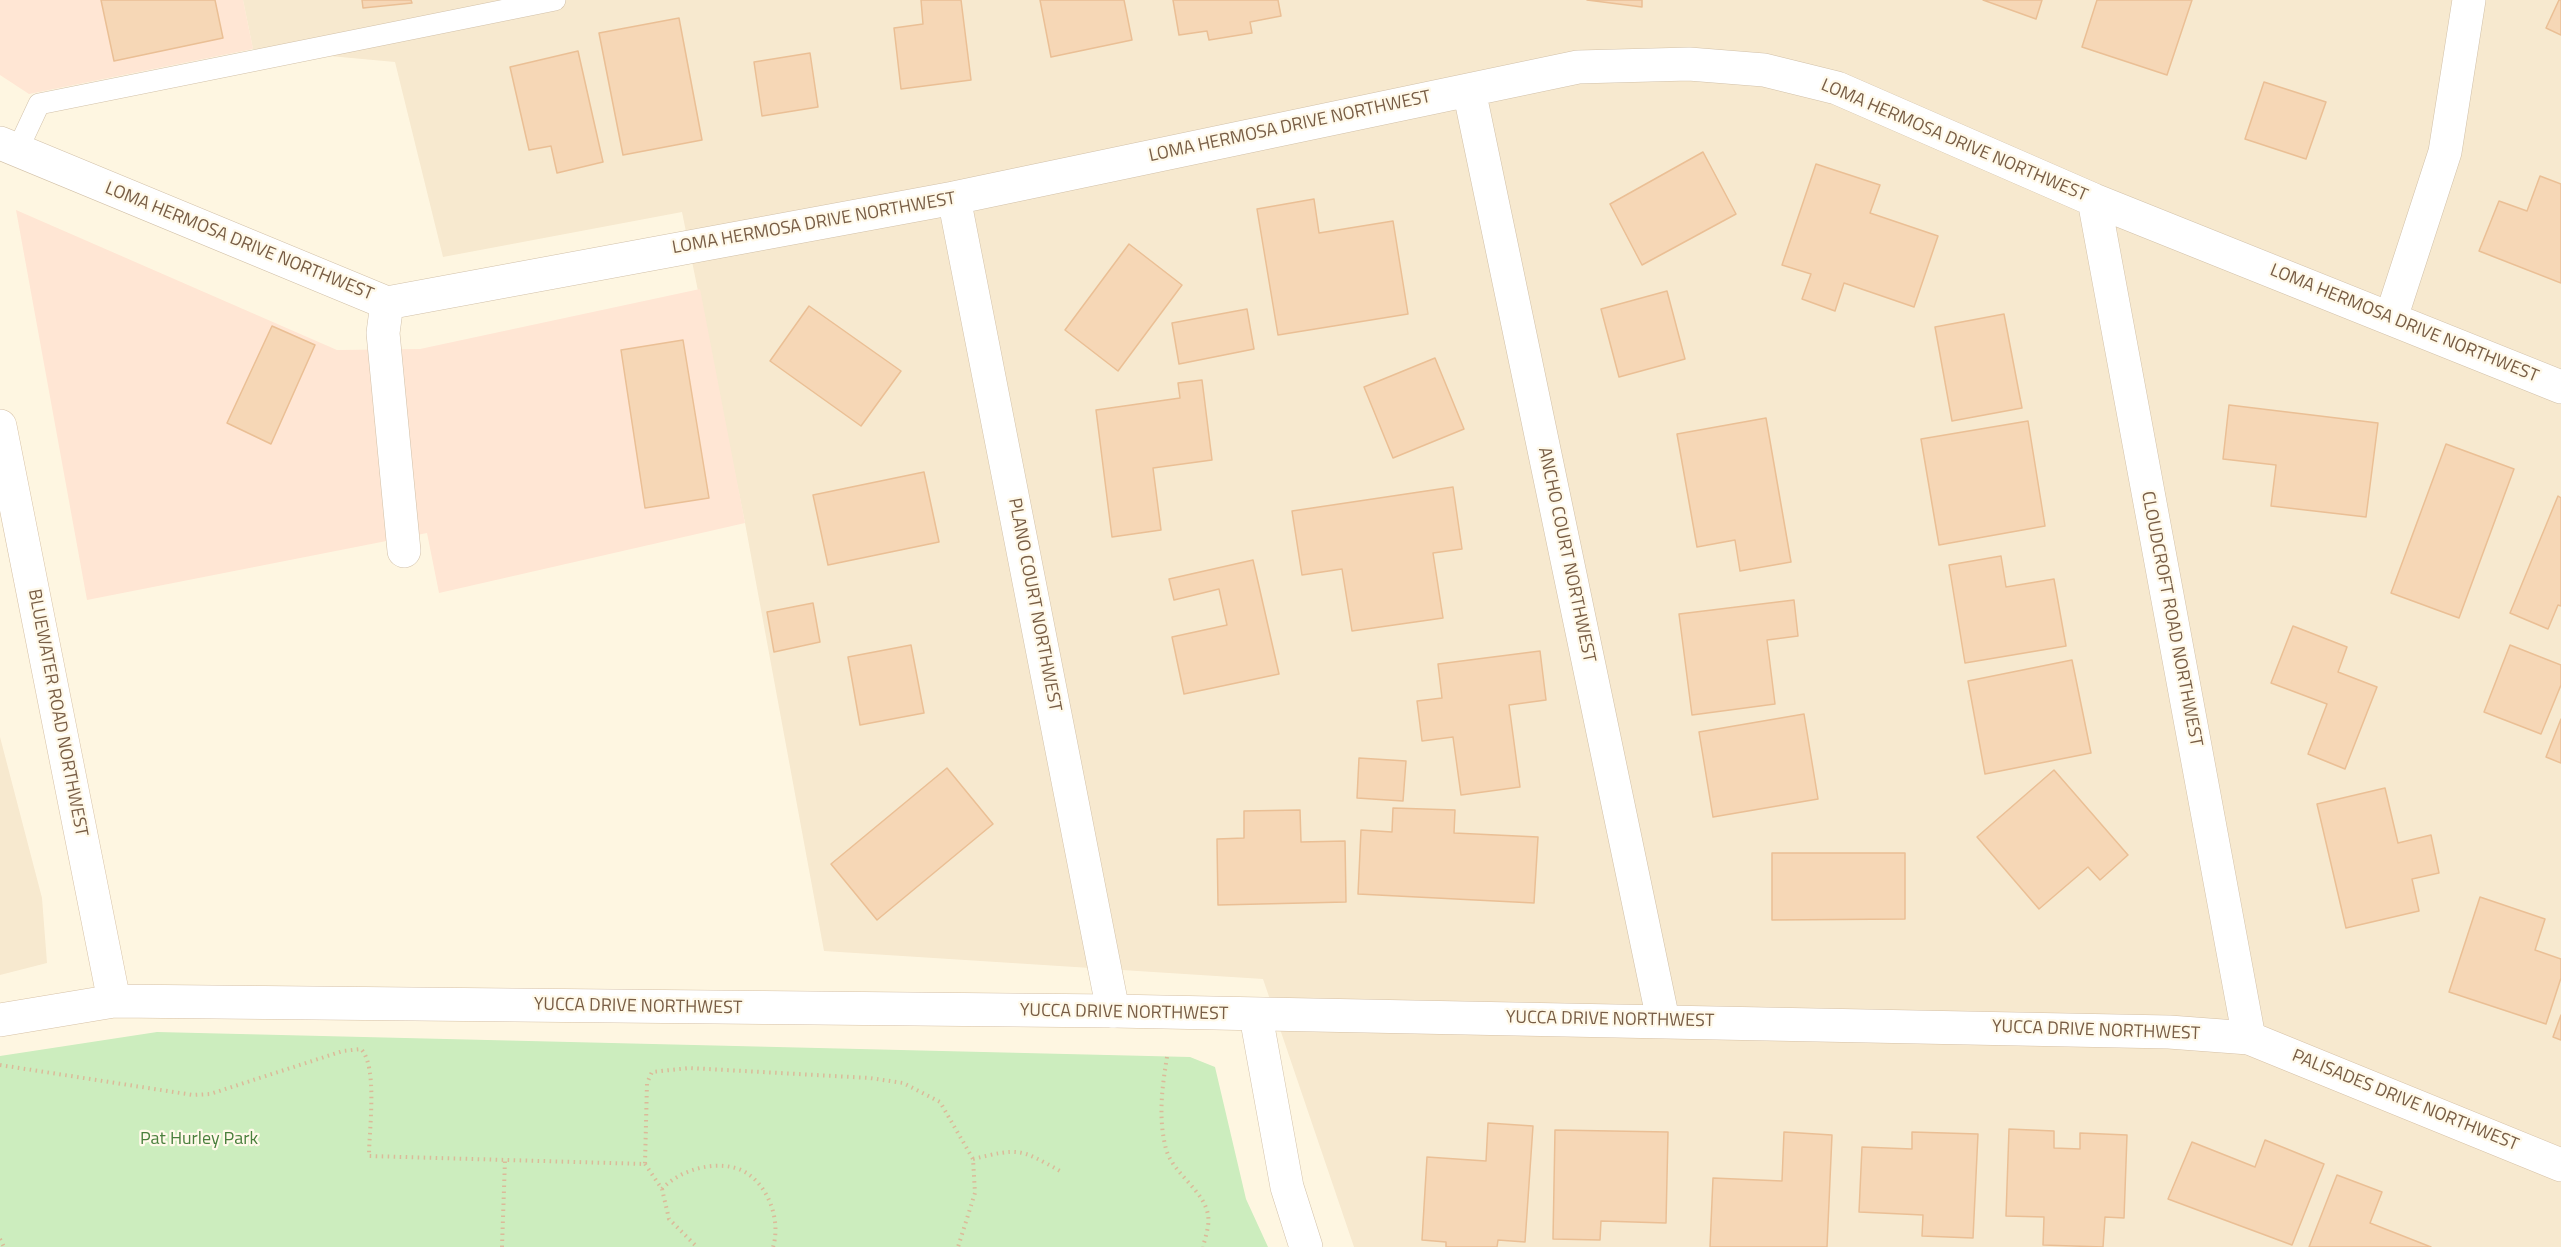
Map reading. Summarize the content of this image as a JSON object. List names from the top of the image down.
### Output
{
  "streets": {
    "street": [
      "LOMA HERMOSA DRIVE NORTHWEST",
      "ANCHO COURT NORTHWEST",
      "PLANO COURT NORTHWEST",
      "CLOUDCROFT ROAD NORTHWEST",
      "BLUEWATER ROAD NORTHWEST",
      "YUCCA DRIVE NORTHWEST",
      "PALISADES DRIVE NORTHWEST"
    ]
  },
  "crossings": [
    ["LOMA HERMOSA DRIVE NORTHWEST", "ANCHO COURT NORTHWEST"],
    ["LOMA HERMOSA DRIVE NORTHWEST", "PLANO COURT NORTHWEST"],
    ["LOMA HERMOSA DRIVE NORTHWEST", "CLOUDCROFT ROAD NORTHWEST"],
    ["ANCHO COURT NORTHWEST", "YUCCA DRIVE NORTHWEST"],
    ["PLANO COURT NORTHWEST", "YUCCA DRIVE NORTHWEST"],
    ["CLOUDCROFT ROAD NORTHWEST", "YUCCA DRIVE NORTHWEST"],
    ["CLOUDCROFT ROAD NORTHWEST", "PALISADES DRIVE NORTHWEST"],
    ["BLUEWATER ROAD NORTHWEST", "YUCCA DRIVE NORTHWEST"],
    ["YUCCA DRIVE NORTHWEST", "PALISADES DRIVE NORTHWEST"]
  ],
  "parks": ["Pat Hurley Park"]
}
